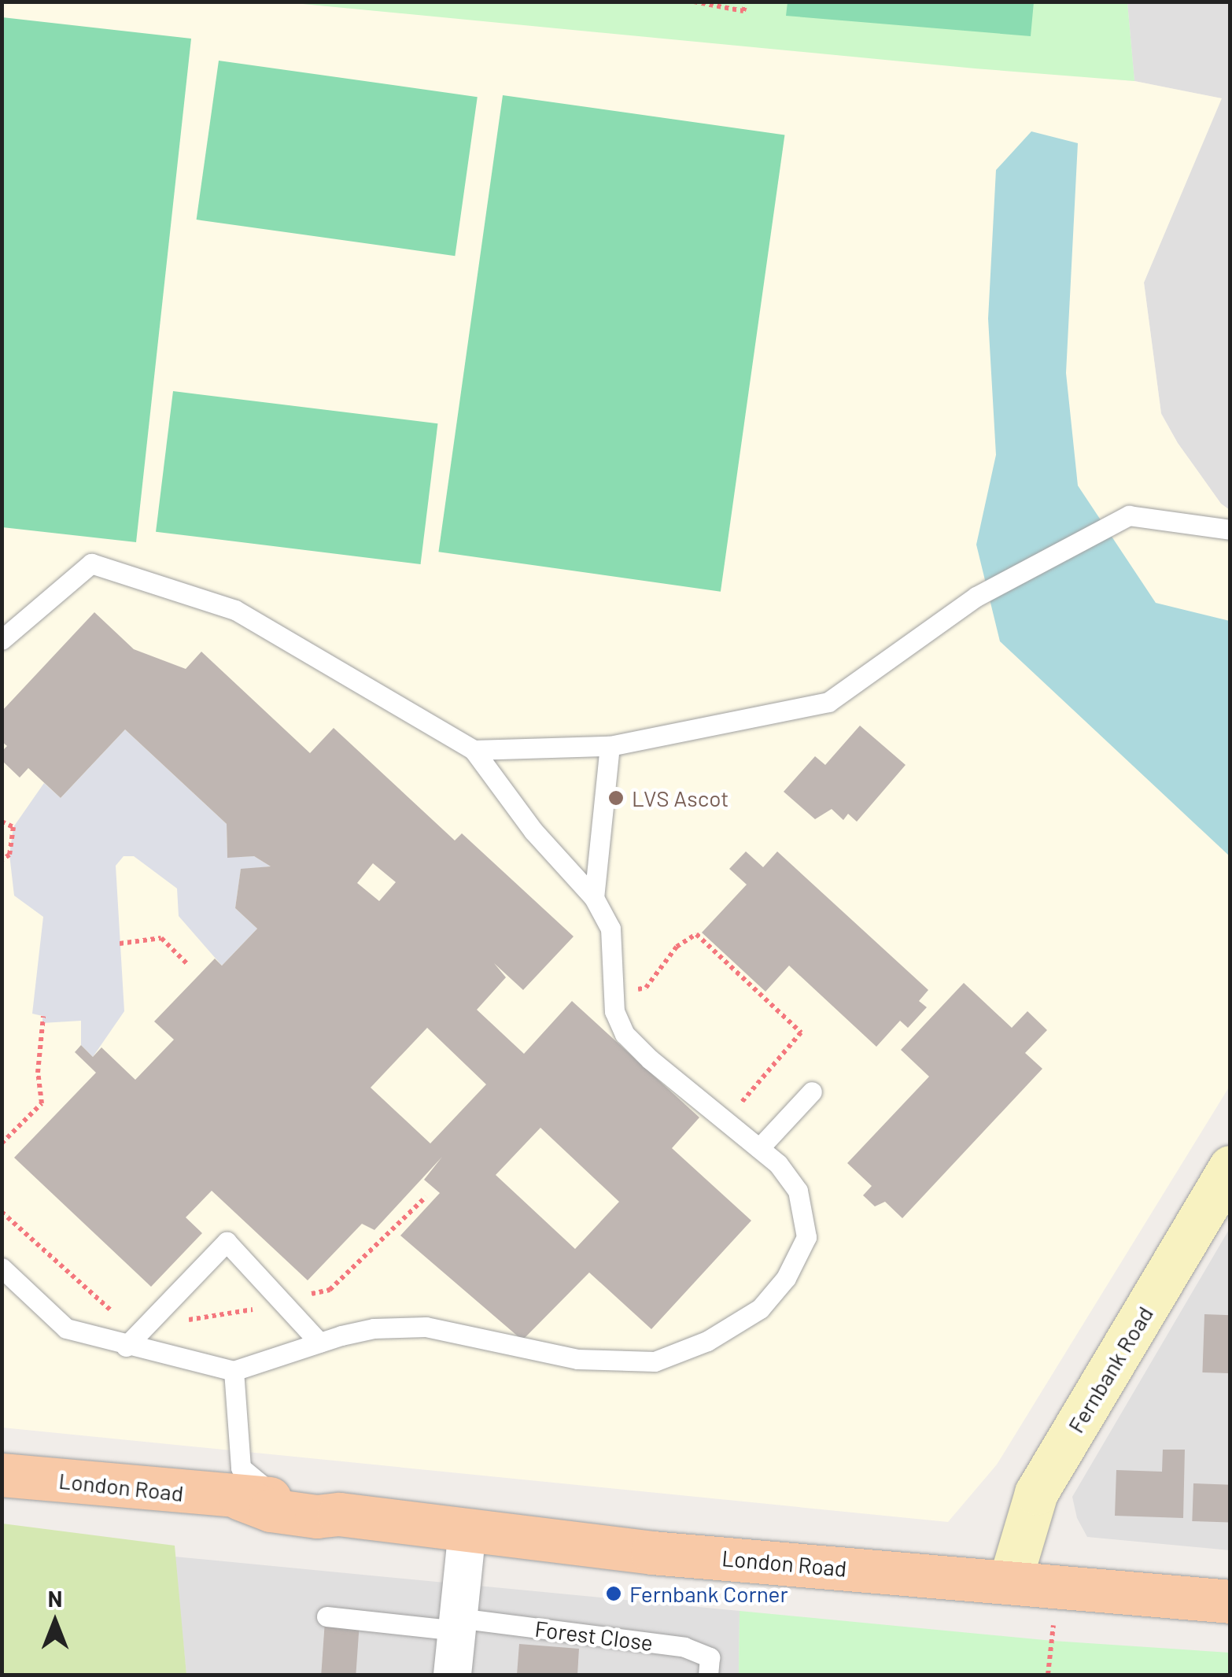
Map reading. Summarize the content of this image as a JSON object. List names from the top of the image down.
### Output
{
  "streets": {
    "main road": ["London Road"],
    "street": ["Fernbank Road"],
    "lane": ["Forest Close"]
  },
  "crossings": [
    ["Fernbank Road", "London Road"]
  ],
  "places": ["LVS Ascot", "Fernbank Corner"],
  "north": "top"
}
